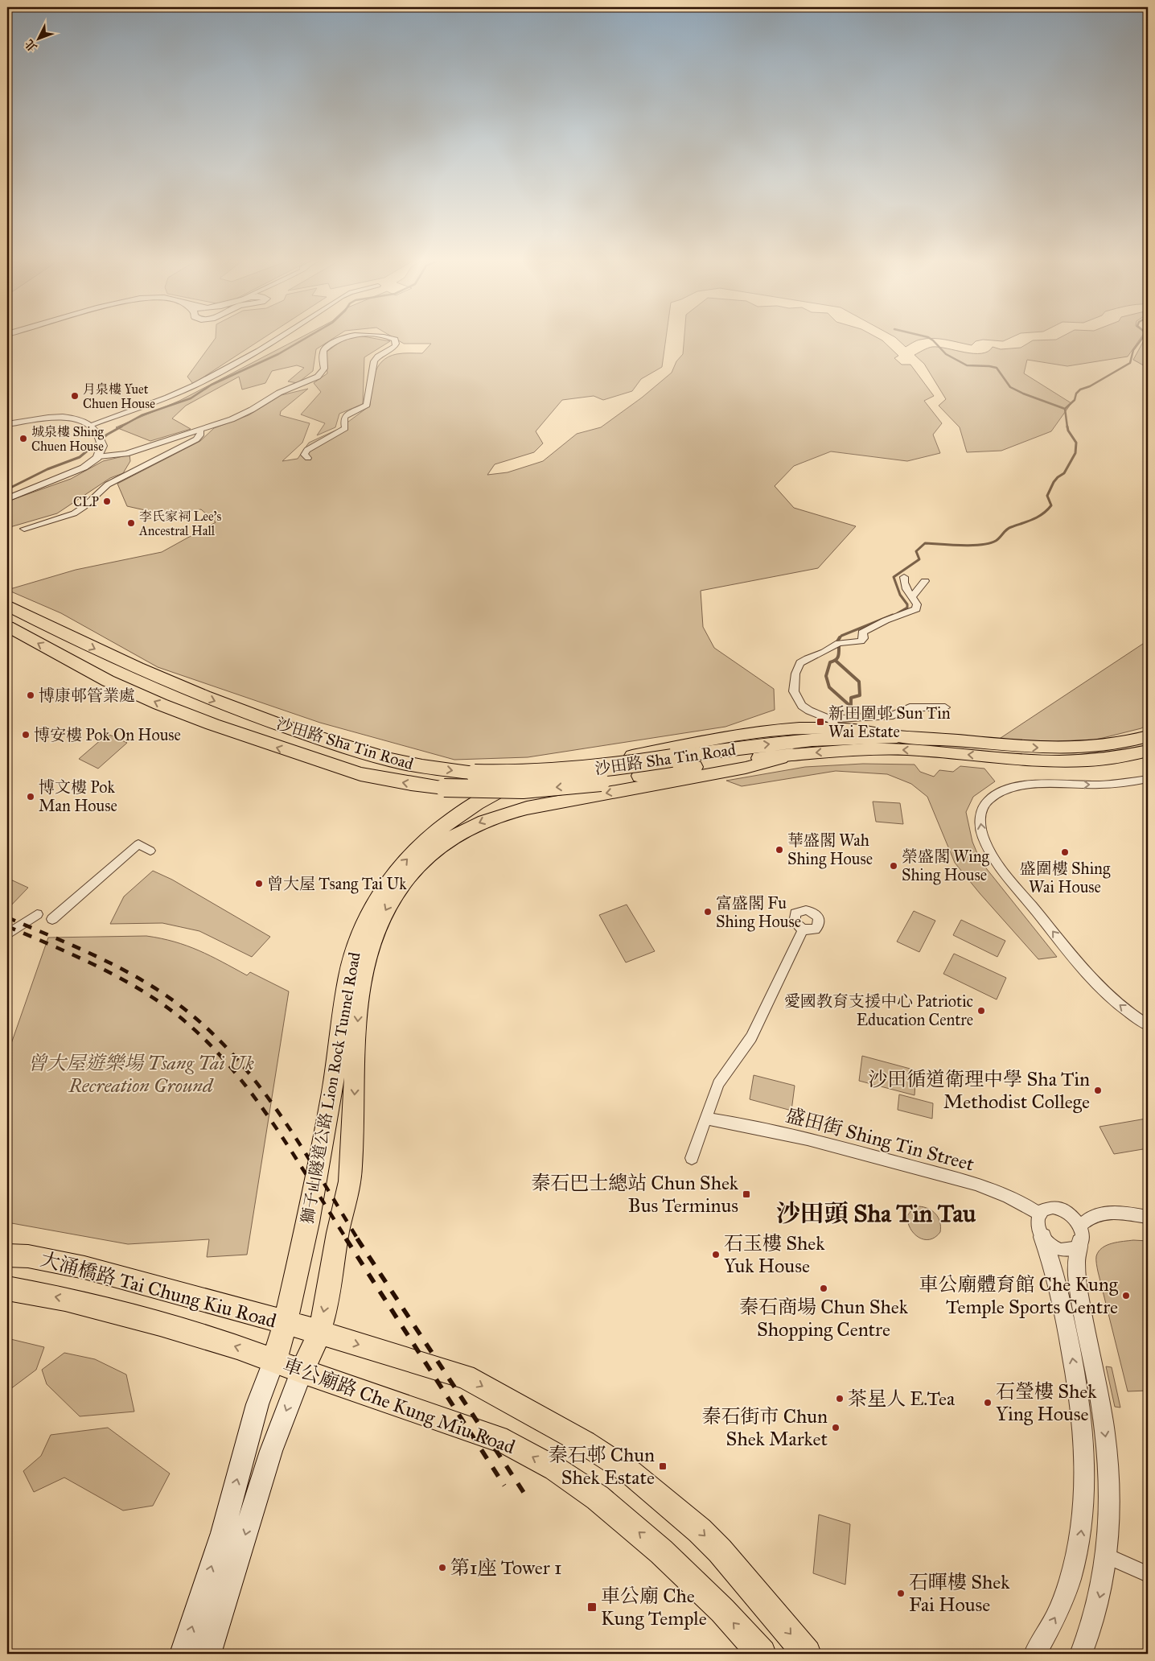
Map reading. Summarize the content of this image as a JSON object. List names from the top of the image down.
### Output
{
  "streets": {
    "highway": ["沙田路 Sha Tin Road"],
    "main road": ["獅子山隧道公路 Lion Rock Tunnel Road", "大涌橋路 Tai Chung Kiu Road", "車公廟路 Che Kung Miu Road"],
    "street": ["盛田街 Shing Tin Street"]
  },
  "crossings": [
    ["沙田路 Sha Tin Road", "獅子山隧道公路 Lion Rock Tunnel Road"],
    ["獅子山隧道公路 Lion Rock Tunnel Road", "大涌橋路 Tai Chung Kiu Road"],
    ["獅子山隧道公路 Lion Rock Tunnel Road", "車公廟路 Che Kung Miu Road"],
    ["大涌橋路 Tai Chung Kiu Road", "車公廟路 Che Kung Miu Road"]
  ],
  "districts": ["沙田頭 Sha Tin Tau"],
  "parks": ["曾大屋遊樂場 Tsang Tai Uk Recreation Ground"],
  "places": {
    "other": [
      "月泉樓 Yuet Chuen House",
      "城泉樓 Shing Chuen House",
      "CLP",
      "李氏家祠 Lee's Ancestral Hall",
      "博康邨管業處",
      "博安樓 Pok On House",
      "博文樓 Pok Man House",
      "華盛閣 Wah Shing House",
      "盛圍樓 Shing Wai House",
      "榮盛閣 Wing Shing House",
      "曾大屋 Tsang Tai Uk",
      "富盛閣 Fu Shing House",
      "愛國教育支援中心 Patriotic Education Centre",
      "沙田循道衛理中學 Sha Tin Methodist College",
      "石玉樓 Shek Yuk House",
      "秦石商場 Chun Shek Shopping Centre",
      "車公廟體育館 Che Kung Temple Sports Centre",
      "茶星人 E.Tea",
      "石瑩樓 Shek Ying House",
      "秦石街市 Chun Shek Market",
      "第1座 Tower 1",
      "石暉樓 Shek Fai House"
    ],
    "transit": [
      "新田圍邨 Sun Tin Wai Estate",
      "秦石巴士總站 Chun Shek Bus Terminus",
      "秦石邨 Chun Shek Estate",
      "車公廟 Che Kung Temple"
    ]
  },
  "north": "bottom left"
}
